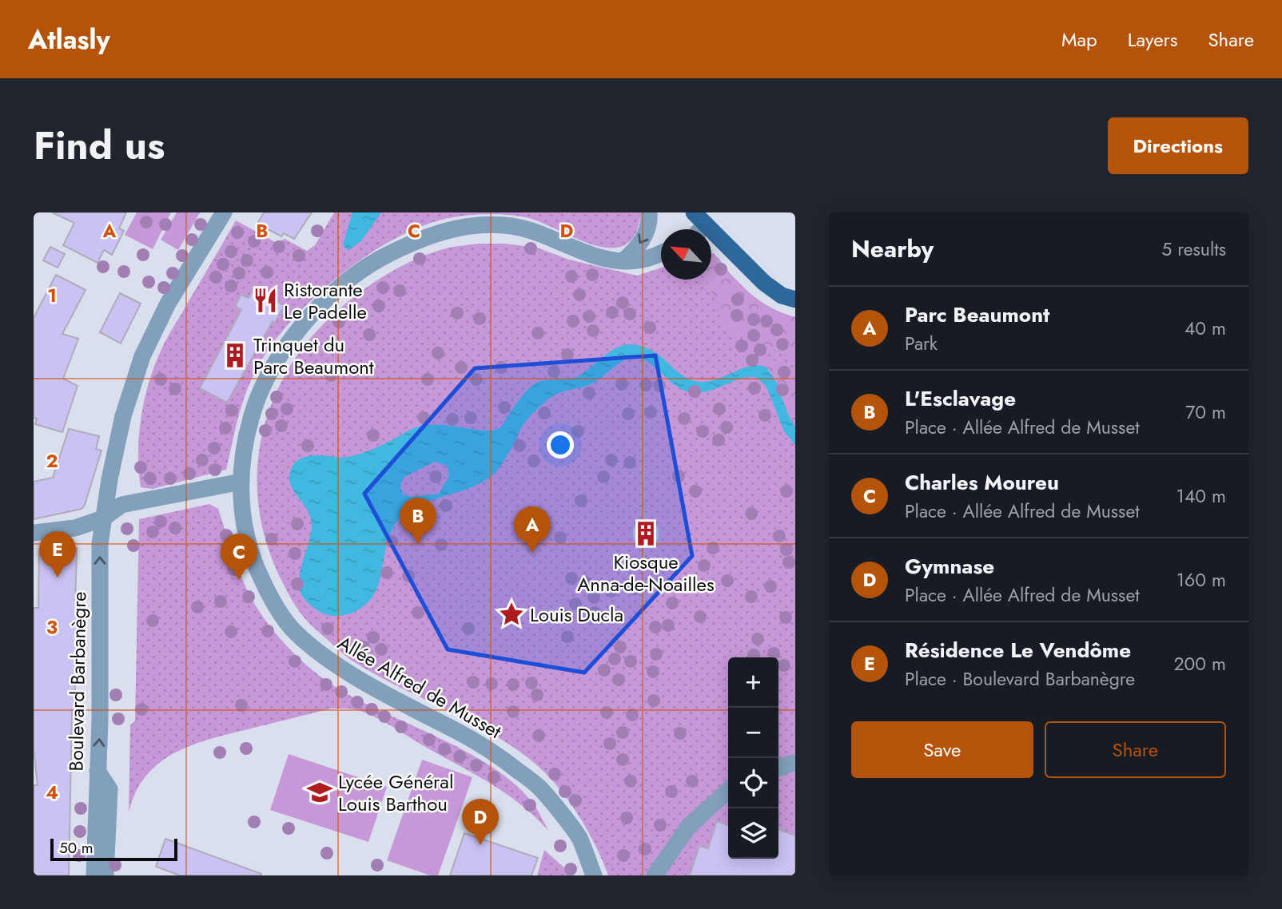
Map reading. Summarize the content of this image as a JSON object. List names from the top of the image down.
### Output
{
  "streets": {
    "street": ["Boulevard Barbanègre", "Allée Alfred de Musset"]
  },
  "one_way": ["Boulevard Barbanègre"],
  "places": {
    "restaurant": ["Ristorante Le Padelle"],
    "building": ["Trinquet du Parc Beaumont", "Kiosque Anna-de-Noailles"],
    "place": ["Louis Ducla"],
    "school or university": ["Lycée Général Louis Barthou"]
  },
  "scale_bar": "50 m",
  "north": "top left",
  "page": {
    "header": "Atlasly",
    "nav": ["Map", "Layers", "Share"],
    "title": "Find us",
    "buttons": [
      "Directions",
      ["Save", "Share"]
    ],
    "heading": ["Nearby", "5 results"],
    "list": [
      {
        "mark": "A",
        "name": "Parc Beaumont",
        "note": "Park",
        "value": "40 m"
      },
      {
        "mark": "B",
        "name": "L'Esclavage",
        "note": "Place · Allée Alfred de Musset",
        "value": "70 m"
      },
      {
        "mark": "C",
        "name": "Charles Moureu",
        "note": "Place · Allée Alfred de Musset",
        "value": "140 m"
      },
      {
        "mark": "D",
        "name": "Gymnase",
        "note": "Place · Allée Alfred de Musset",
        "value": "160 m"
      },
      {
        "mark": "E",
        "name": "Résidence Le Vendôme",
        "note": "Place · Boulevard Barbanègre",
        "value": "200 m"
      }
    ],
    "pins": [
      "B",
      "A",
      "E",
      "C",
      "D"
    ],
    "map_buttons": ["+", "−"],
    "scale": "50 m"
  },
  "grid": {
    "columns": [
      "A",
      "B",
      "C",
      "D"
    ],
    "rows": [
      "1",
      "2",
      "3",
      "4"
    ]
  }
}
